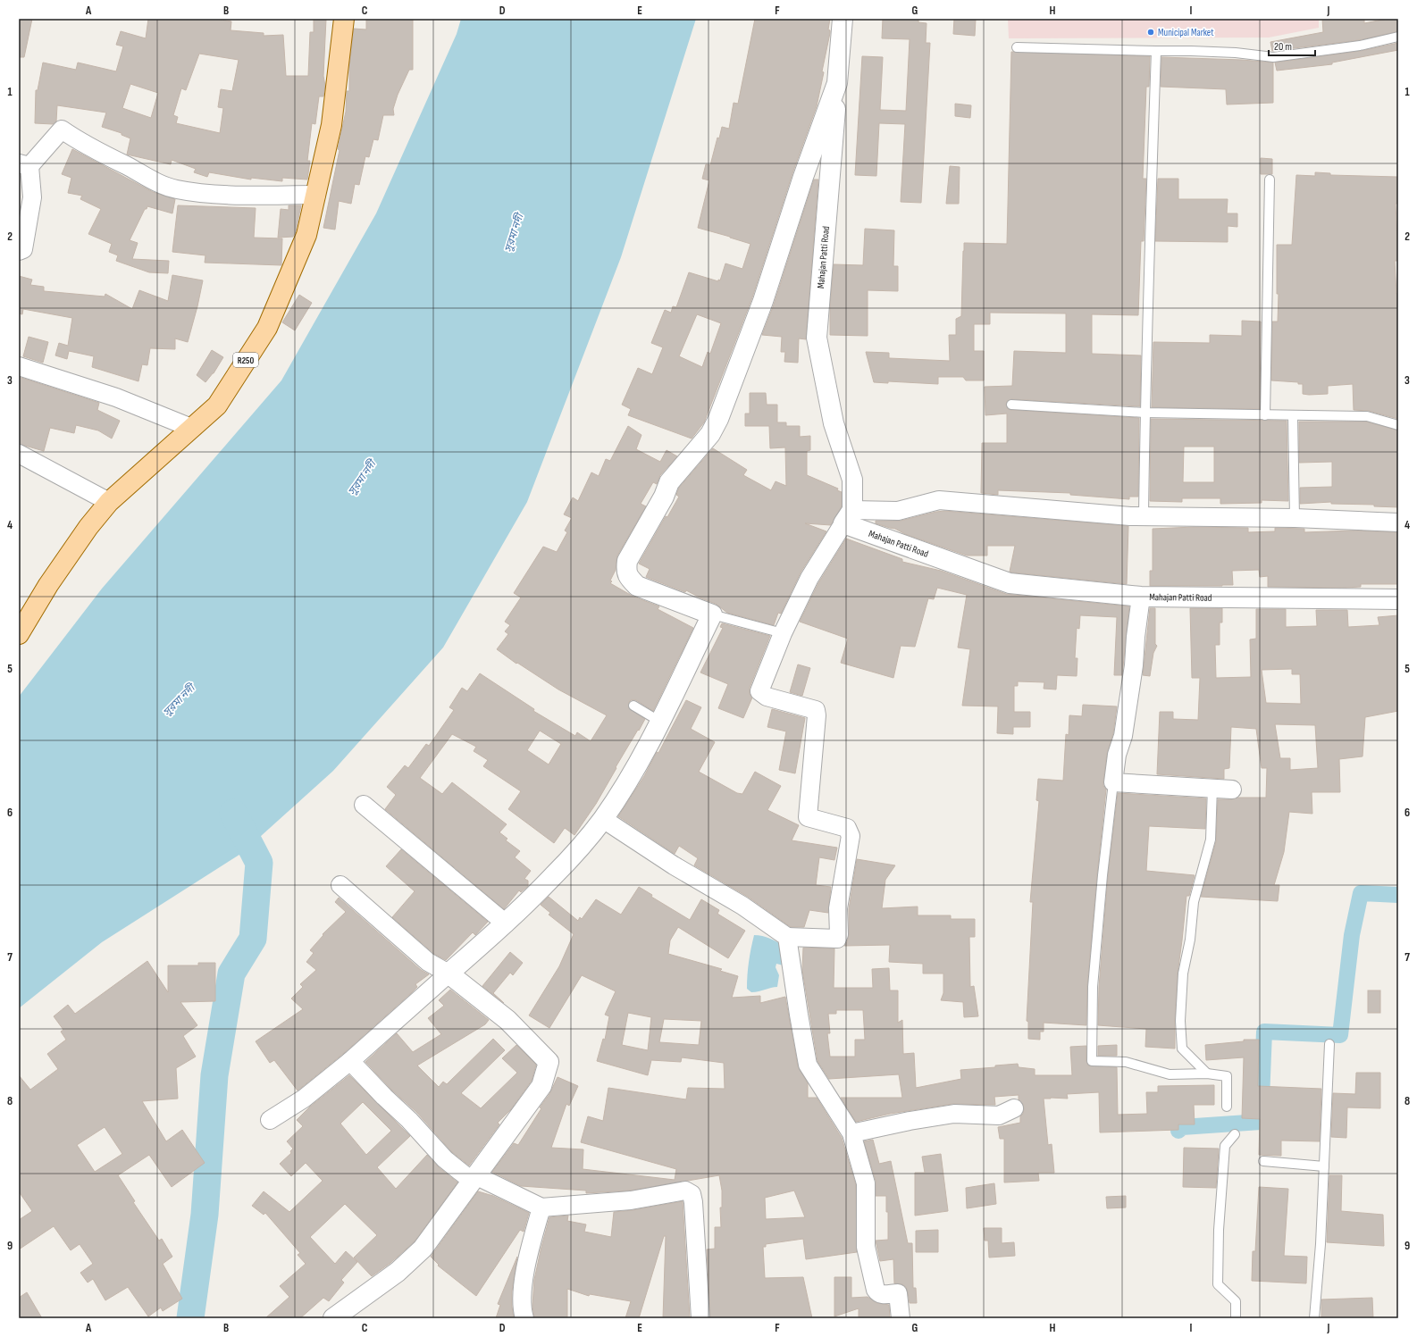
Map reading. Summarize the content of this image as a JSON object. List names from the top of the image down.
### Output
{
  "streets": {
    "main road": ["R250"],
    "street": ["Mahajan Patti Road"]
  },
  "water": ["সুরমা নদী"],
  "places": ["Municipal Market"],
  "scale_bar": "20 m",
  "grid": {
    "columns": [
      "A",
      "B",
      "C",
      "D",
      "E",
      "F",
      "G",
      "H",
      "I",
      "J"
    ],
    "rows": [
      "1",
      "2",
      "3",
      "4",
      "5",
      "6",
      "7",
      "8",
      "9"
    ]
  }
}
